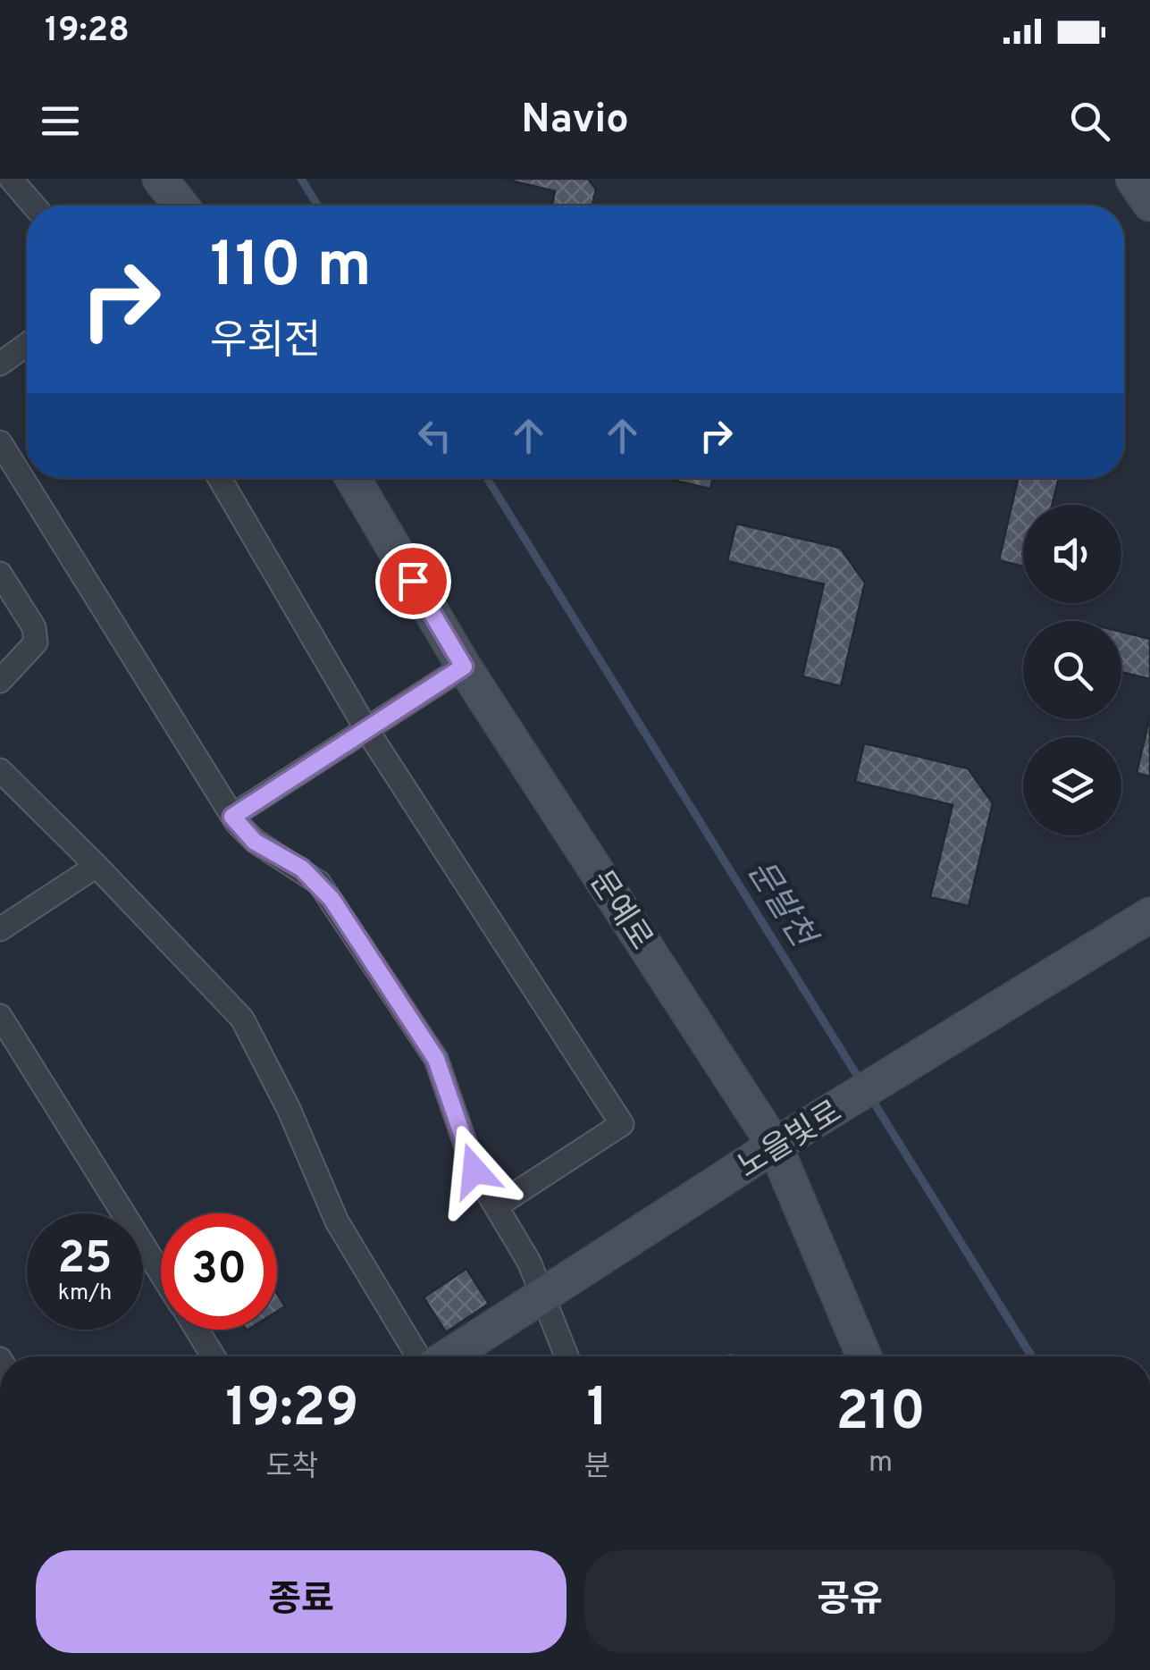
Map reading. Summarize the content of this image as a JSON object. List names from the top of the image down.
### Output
{
  "streets": {
    "street": ["문예로", "노을빛로"]
  },
  "crossings": [
    ["문예로", "노을빛로"]
  ],
  "water": ["문발천"],
  "page": {
    "status": "19:28",
    "header": "Navio",
    "turn": ["110 m", "우회전"],
    "speed": "25 km/h",
    "limit": "30",
    "eta": [
      "19:29",
      "도착",
      "1",
      "분",
      "210",
      "m"
    ],
    "buttons": ["종료", "공유"]
  }
}
